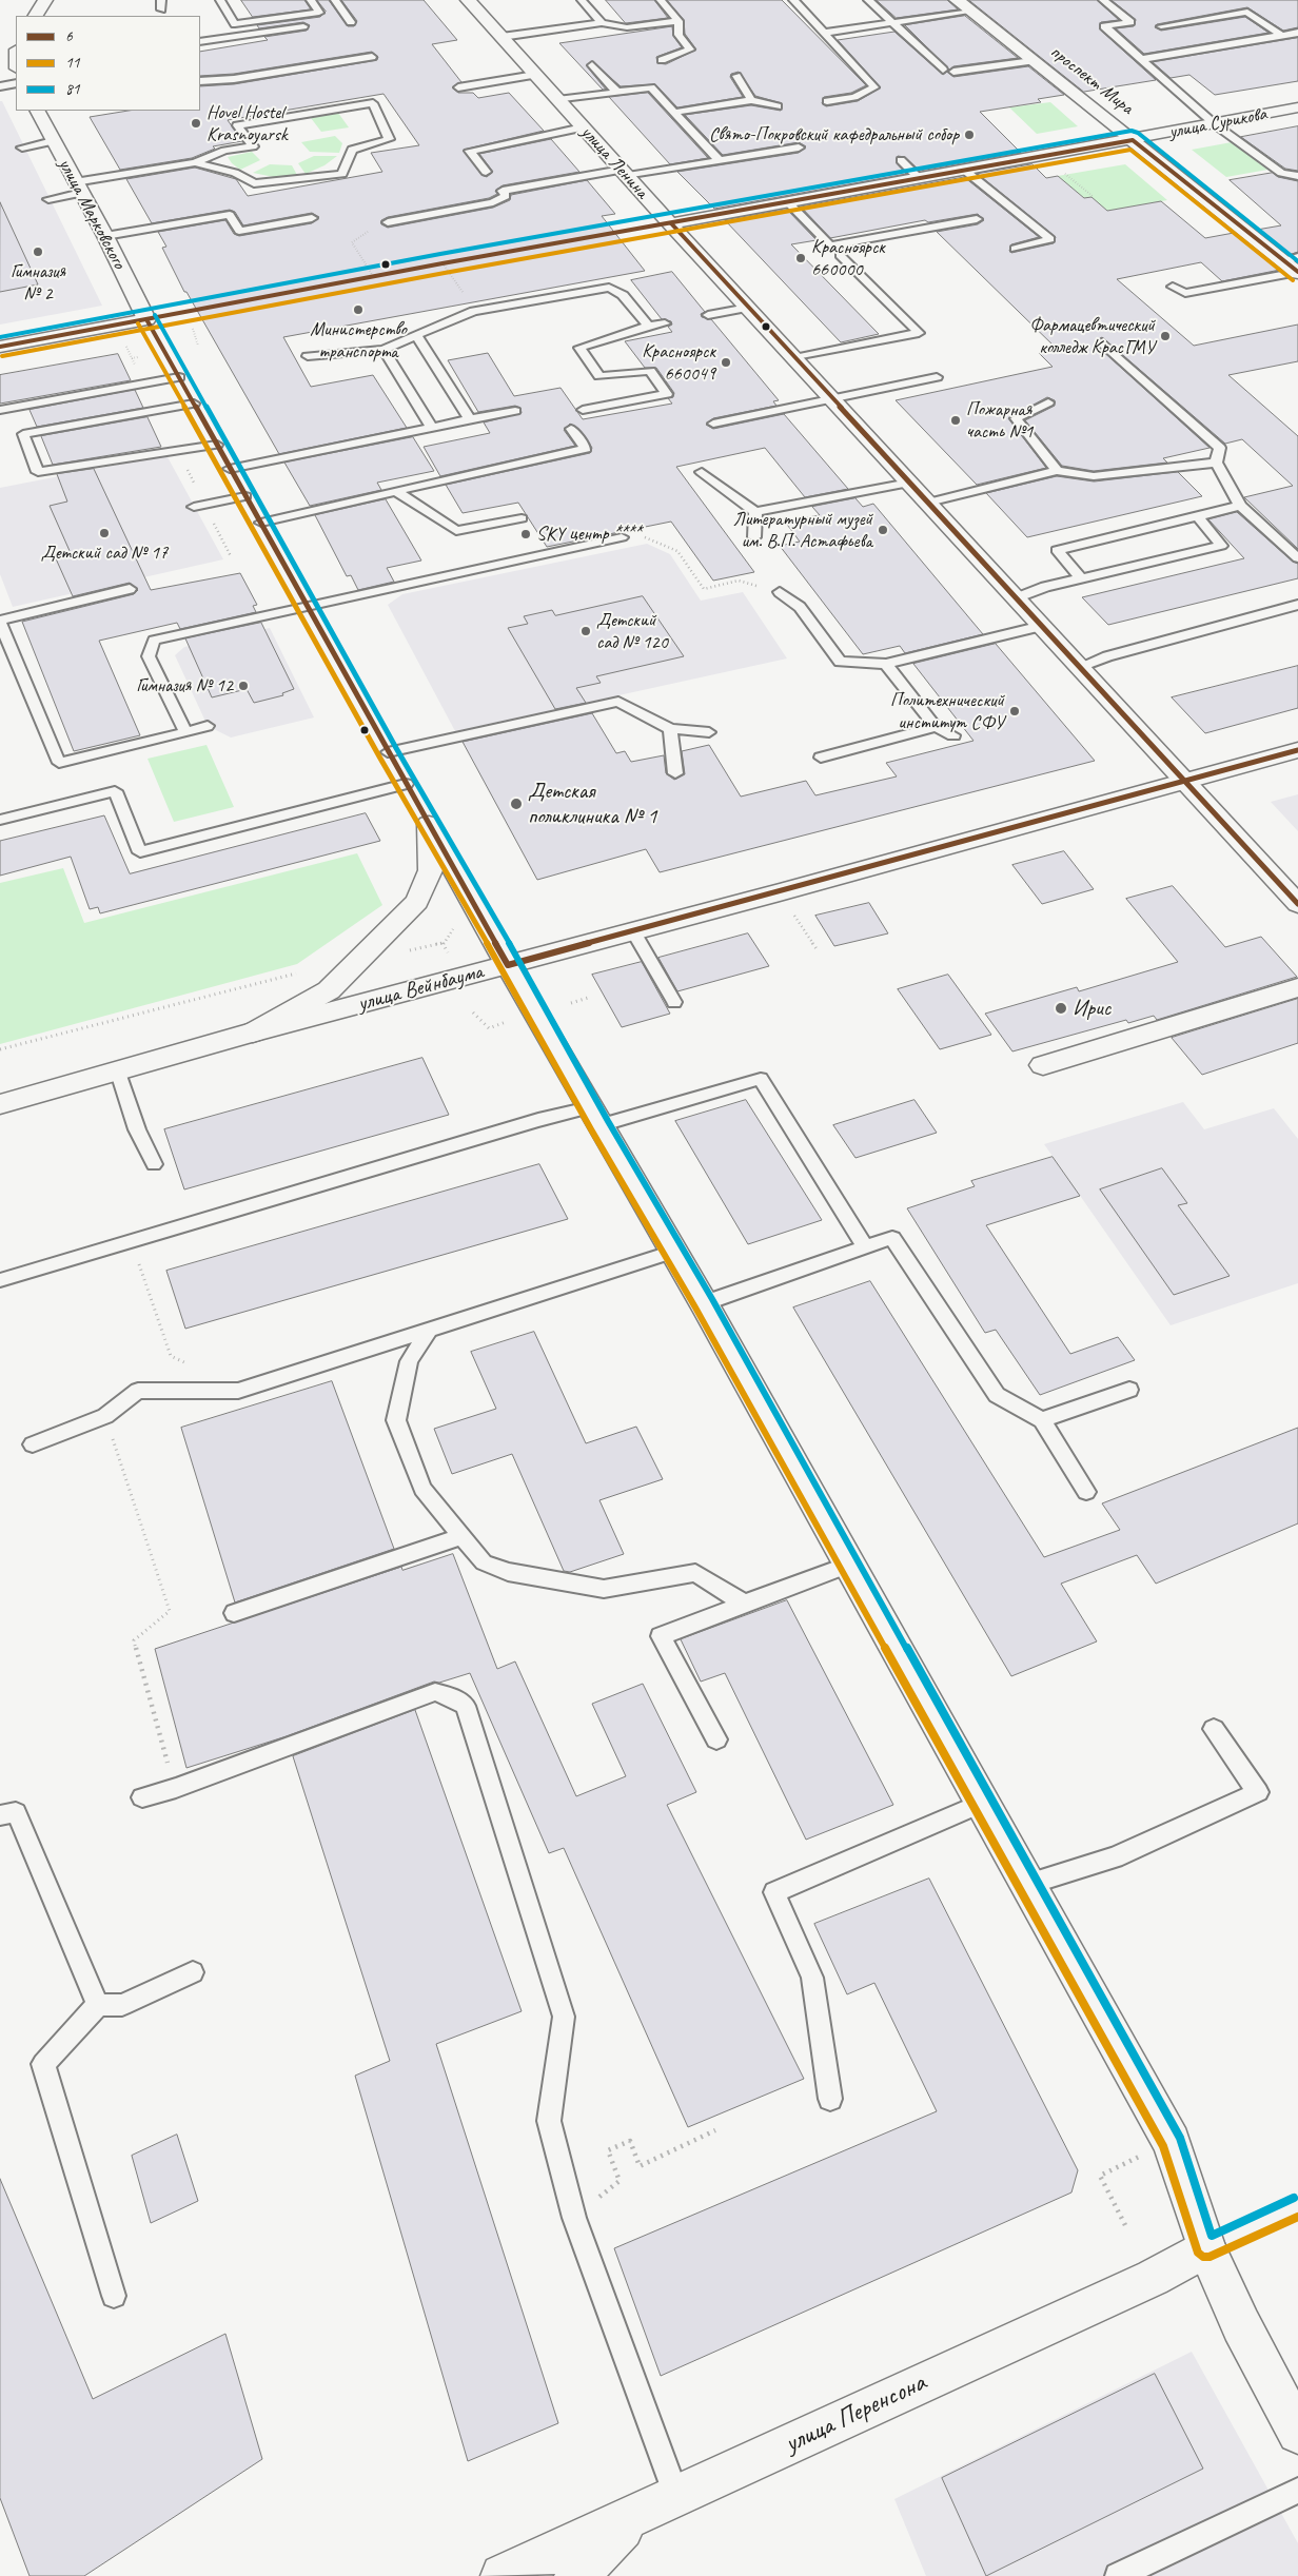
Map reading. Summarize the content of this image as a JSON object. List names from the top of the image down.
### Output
{
  "streets": {
    "main road": [
      "проспект Мира",
      "улица Сурикова",
      "улица Ленина",
      "улица Марковского",
      "улица Вейнбаума",
      "улица Перенсона"
    ]
  },
  "crossings": [
    ["проспект Мира", "улица Сурикова"],
    ["улица Сурикова", "улица Ленина"],
    ["улица Ленина", "улица Вейнбаума"]
  ],
  "places": [
    "Hovel Hostel Krasnoyarsk",
    "Свято-Покровский кафедральный собор",
    "Гимназия № 2",
    "Красноярск 660000",
    "Министерство транспорта",
    "Фармацевтический колледж КрасГМУ",
    "Красноярск 660049",
    "Пожарная часть №1",
    "Литературный музей им. В.П. Астафьева",
    "Детский сад № 17",
    "SKY центр ****",
    "Детский сад № 120",
    "Гимназия № 12",
    "Политехнический институт СФУ",
    "Детская поликлиника № 1",
    "Ирис"
  ],
  "lines": ["transit line 81", "transit line 6", "transit line 11"],
  "legend": ["6", "11", "81"]
}
